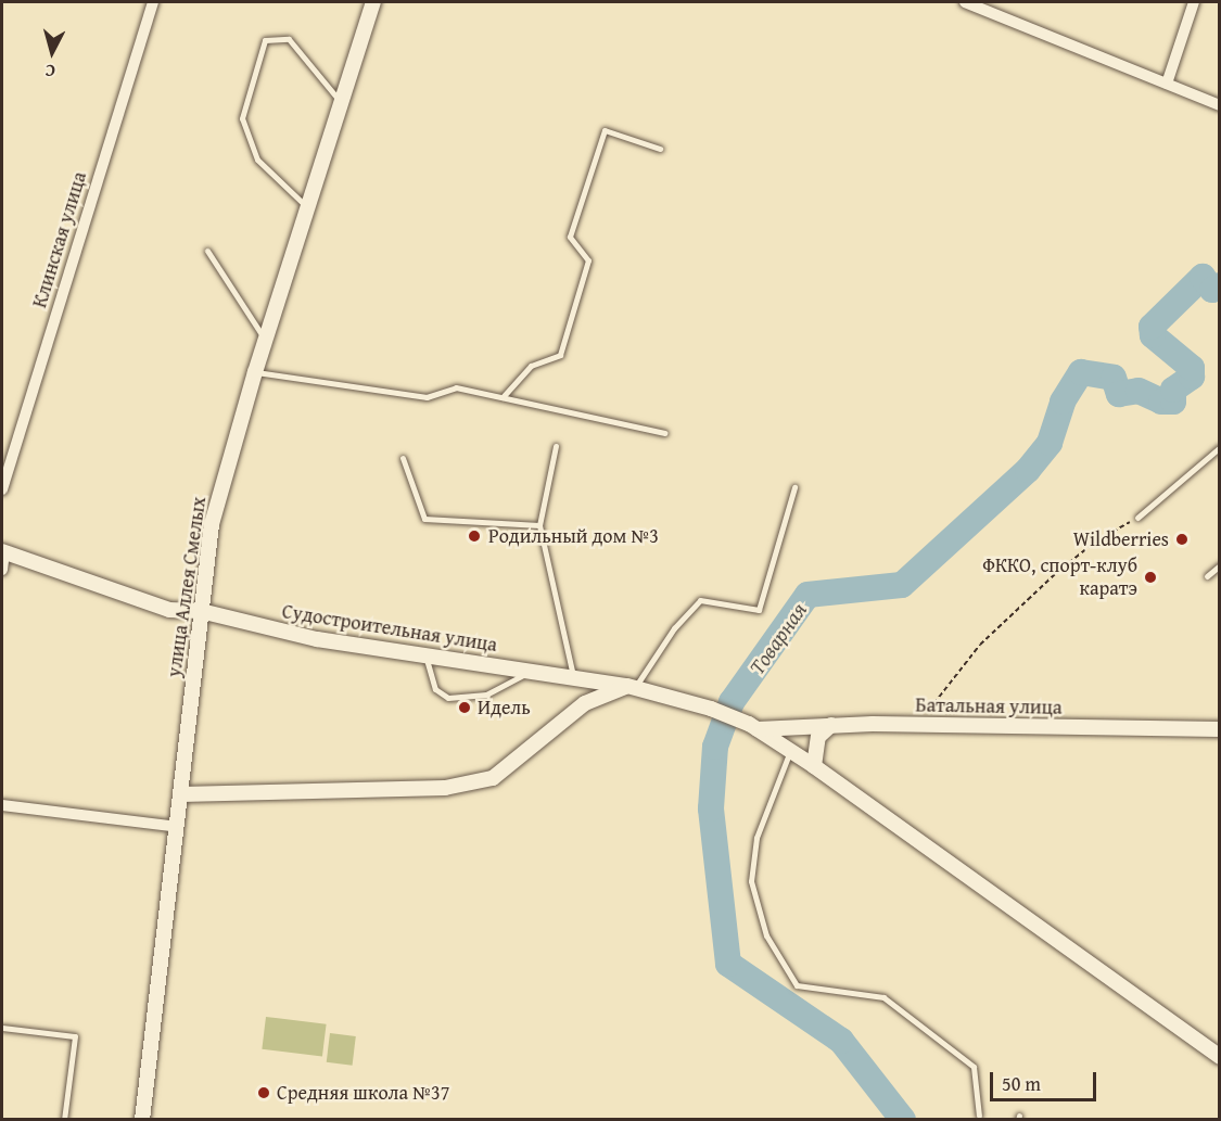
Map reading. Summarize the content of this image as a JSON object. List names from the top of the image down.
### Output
{
  "streets": {
    "main road": ["улица Аллея Смелых", "Судостроительная улица", "Батальная улица"],
    "street": ["Клинская улица"]
  },
  "crossings": [
    ["улица Аллея Смелых", "Судостроительная улица"],
    ["Судостроительная улица", "Батальная улица"]
  ],
  "water": ["Товарная"],
  "places": [
    "Родильный дом №3",
    "Wildberries",
    "ФККО, спорт-клуб каратэ",
    "Идель",
    "Средняя школа №37"
  ],
  "scale_bar": "50 m",
  "north": "bottom"
}
